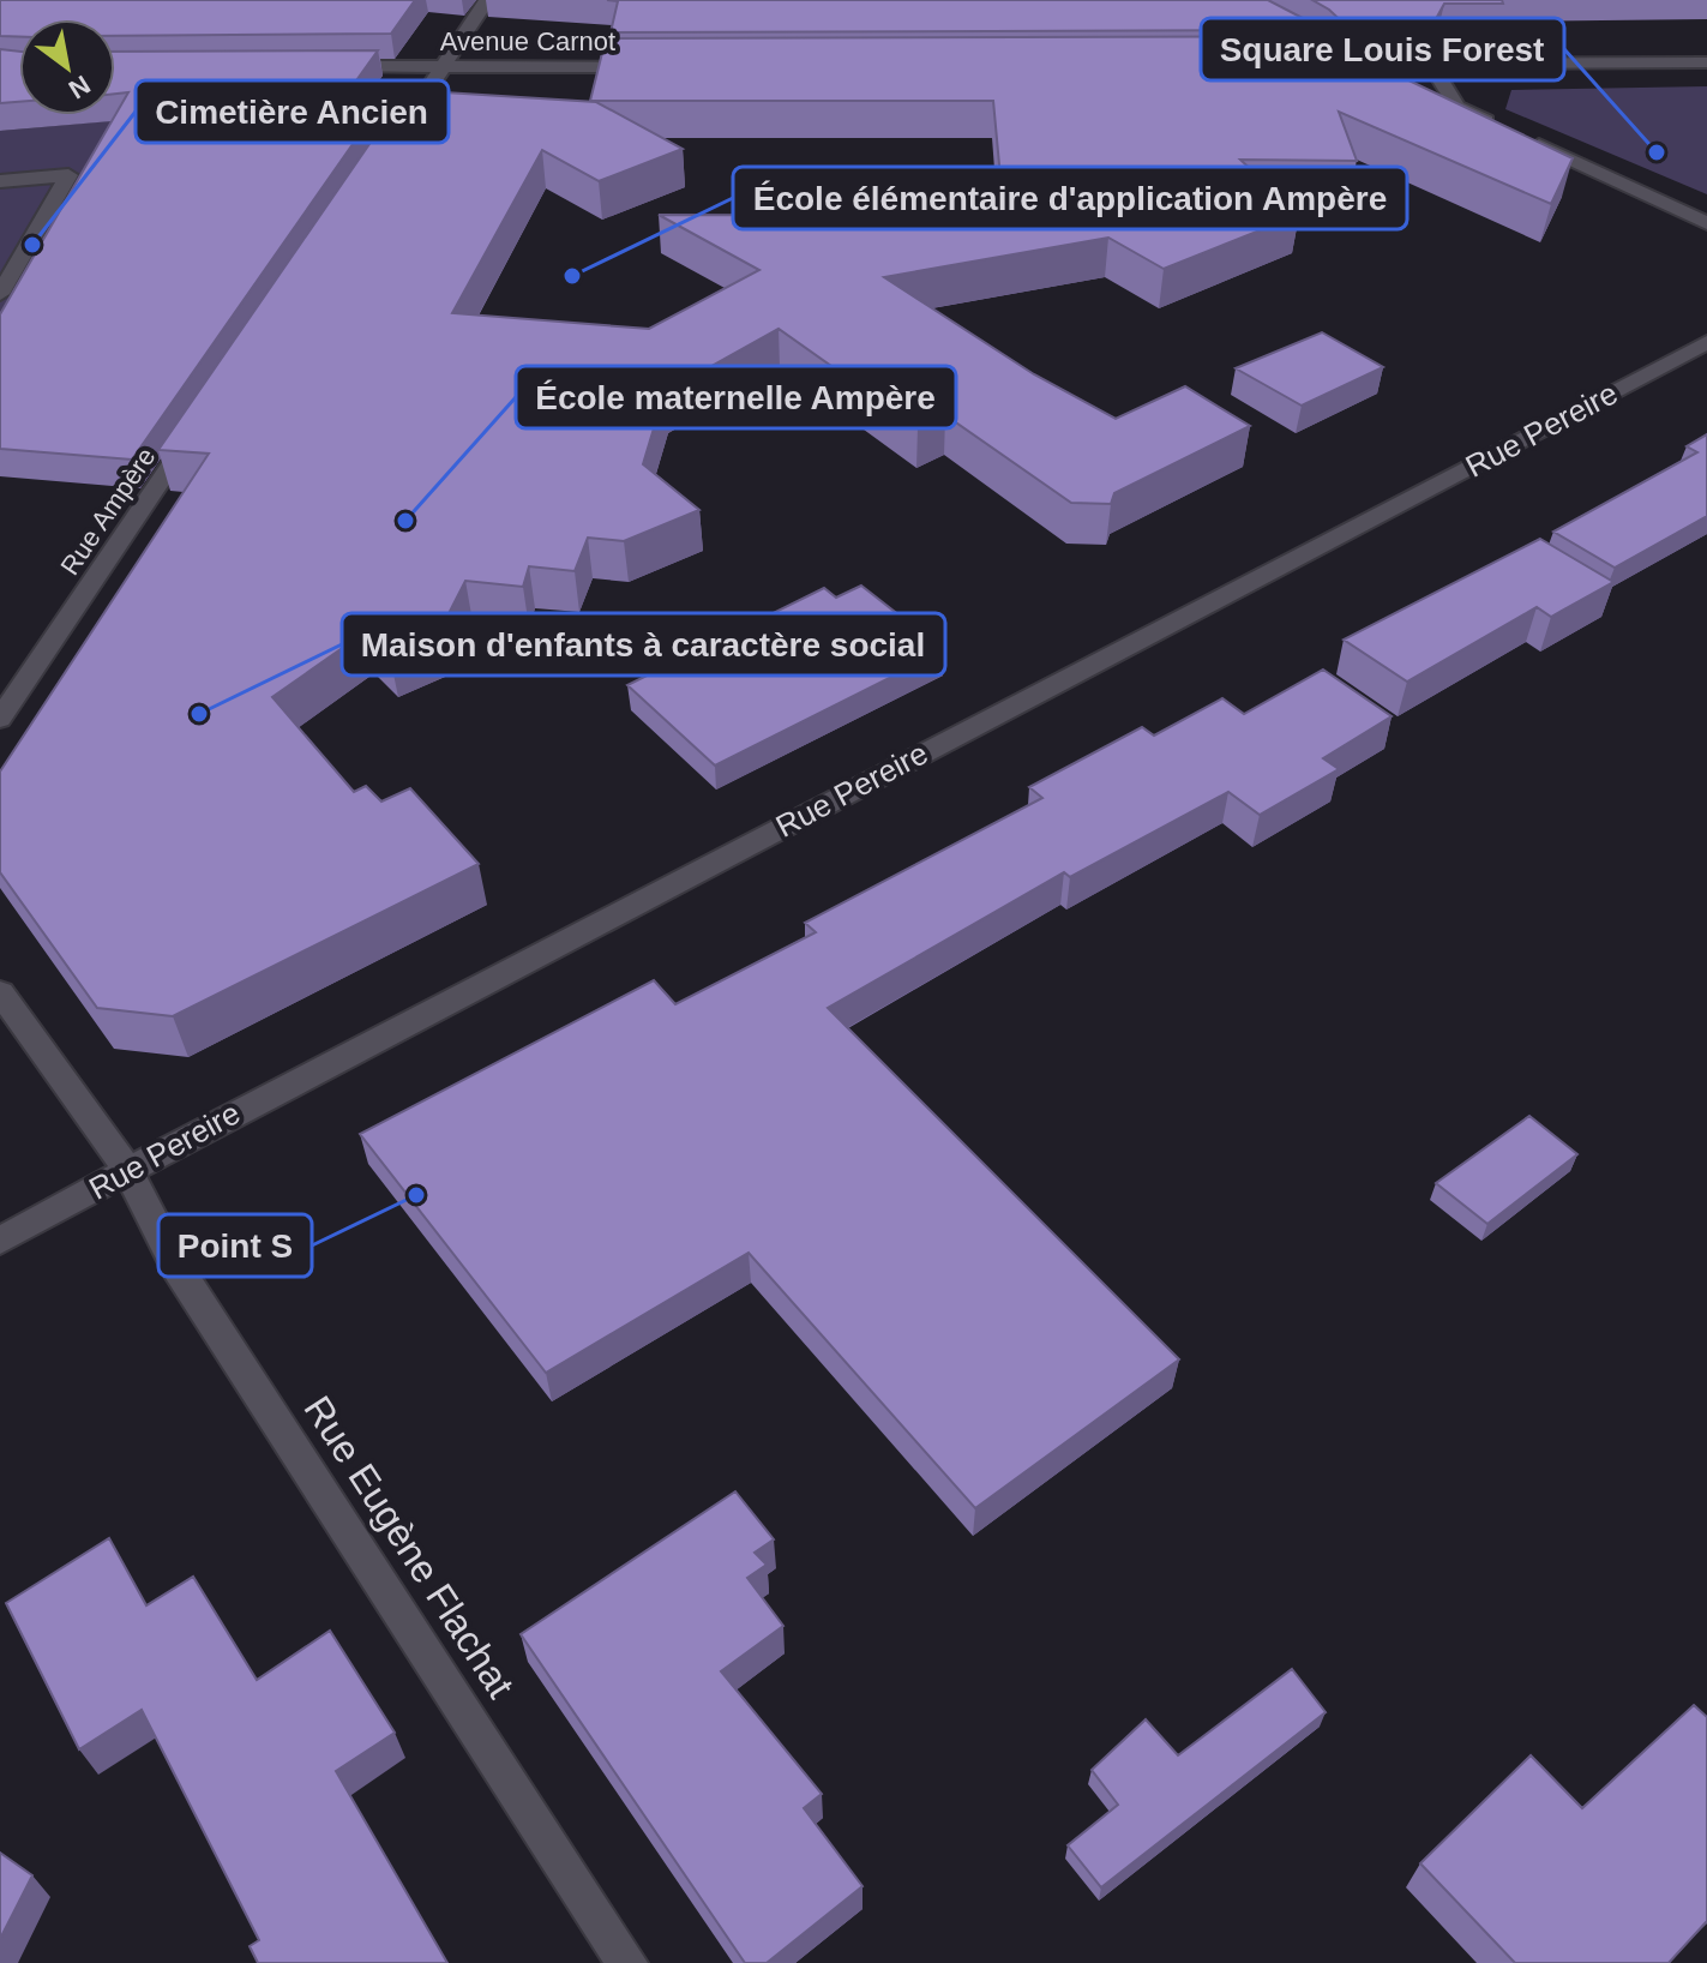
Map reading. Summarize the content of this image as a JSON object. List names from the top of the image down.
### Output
{
  "streets": {
    "street": [
      "Avenue Carnot",
      "Rue Pereire",
      "Rue Ampère",
      "Rue Eugène Flachat"
    ]
  },
  "crossings": [
    ["Rue Pereire", "Rue Eugène Flachat"]
  ],
  "places": [
    "Square Louis Forest",
    "Cimetière Ancien",
    "École élémentaire d'application Ampère",
    "École maternelle Ampère",
    "Maison d'enfants à caractère social",
    "Point S"
  ],
  "north": "bottom right"
}
